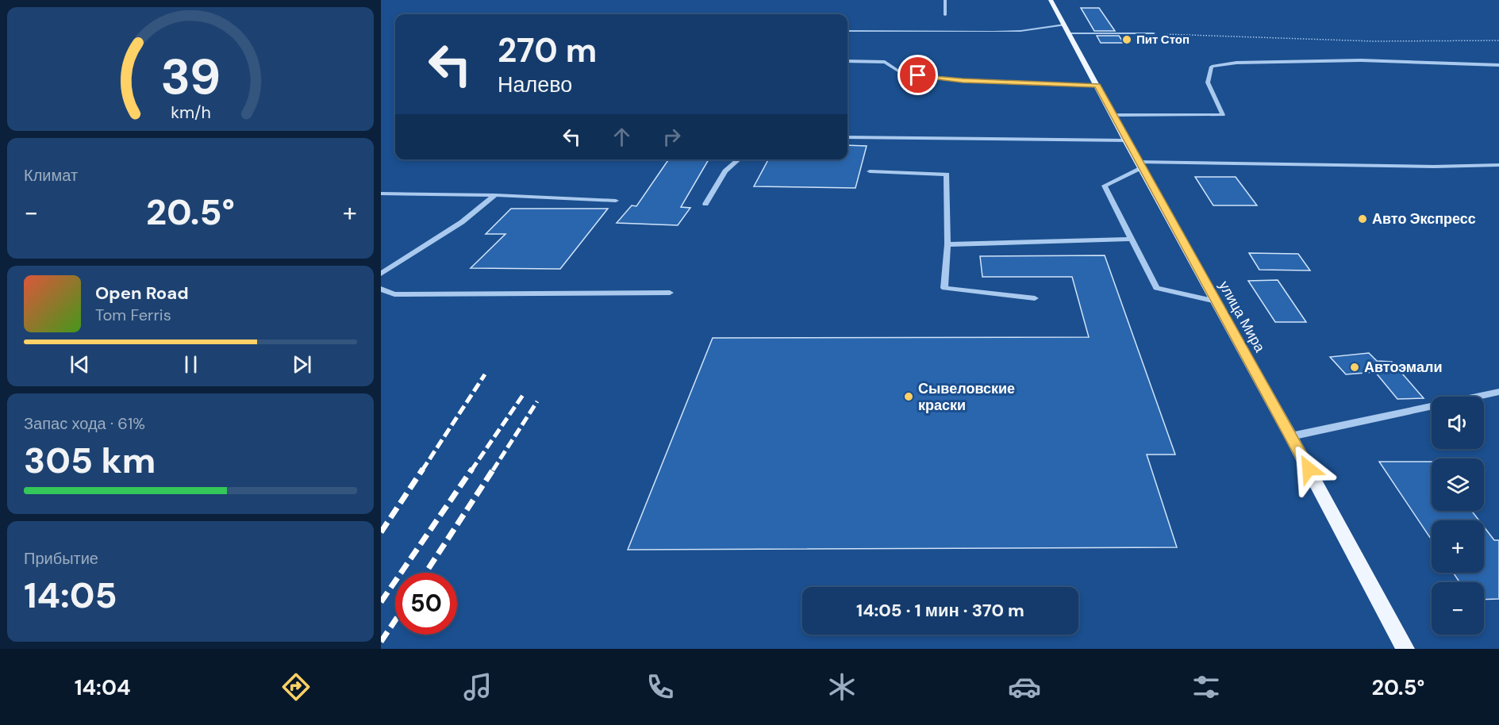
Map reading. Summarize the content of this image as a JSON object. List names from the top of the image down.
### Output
{
  "streets": {
    "main road": ["улица Мира"]
  },
  "places": [
    "Пит Стоп",
    "Авто Экспресс",
    "Автоэмали",
    "Сывеловские краски"
  ],
  "page": {
    "turn": ["270 m", "Налево"],
    "tile": [
      "Климат",
      ["Запас хода · 61%", "305 km"],
      ["Прибытие", "14:05"]
    ],
    "heat": ["−", "20.5°", "+"],
    "song": ["Open Road", "Tom Ferris"],
    "map_buttons": ["+", "−"],
    "limit": "50",
    "trip": "14:05 · 1 мин · 370 m",
    "tabs": ["14:04", "20.5°"],
    "gauge": ["39", "km/h"]
  }
}
